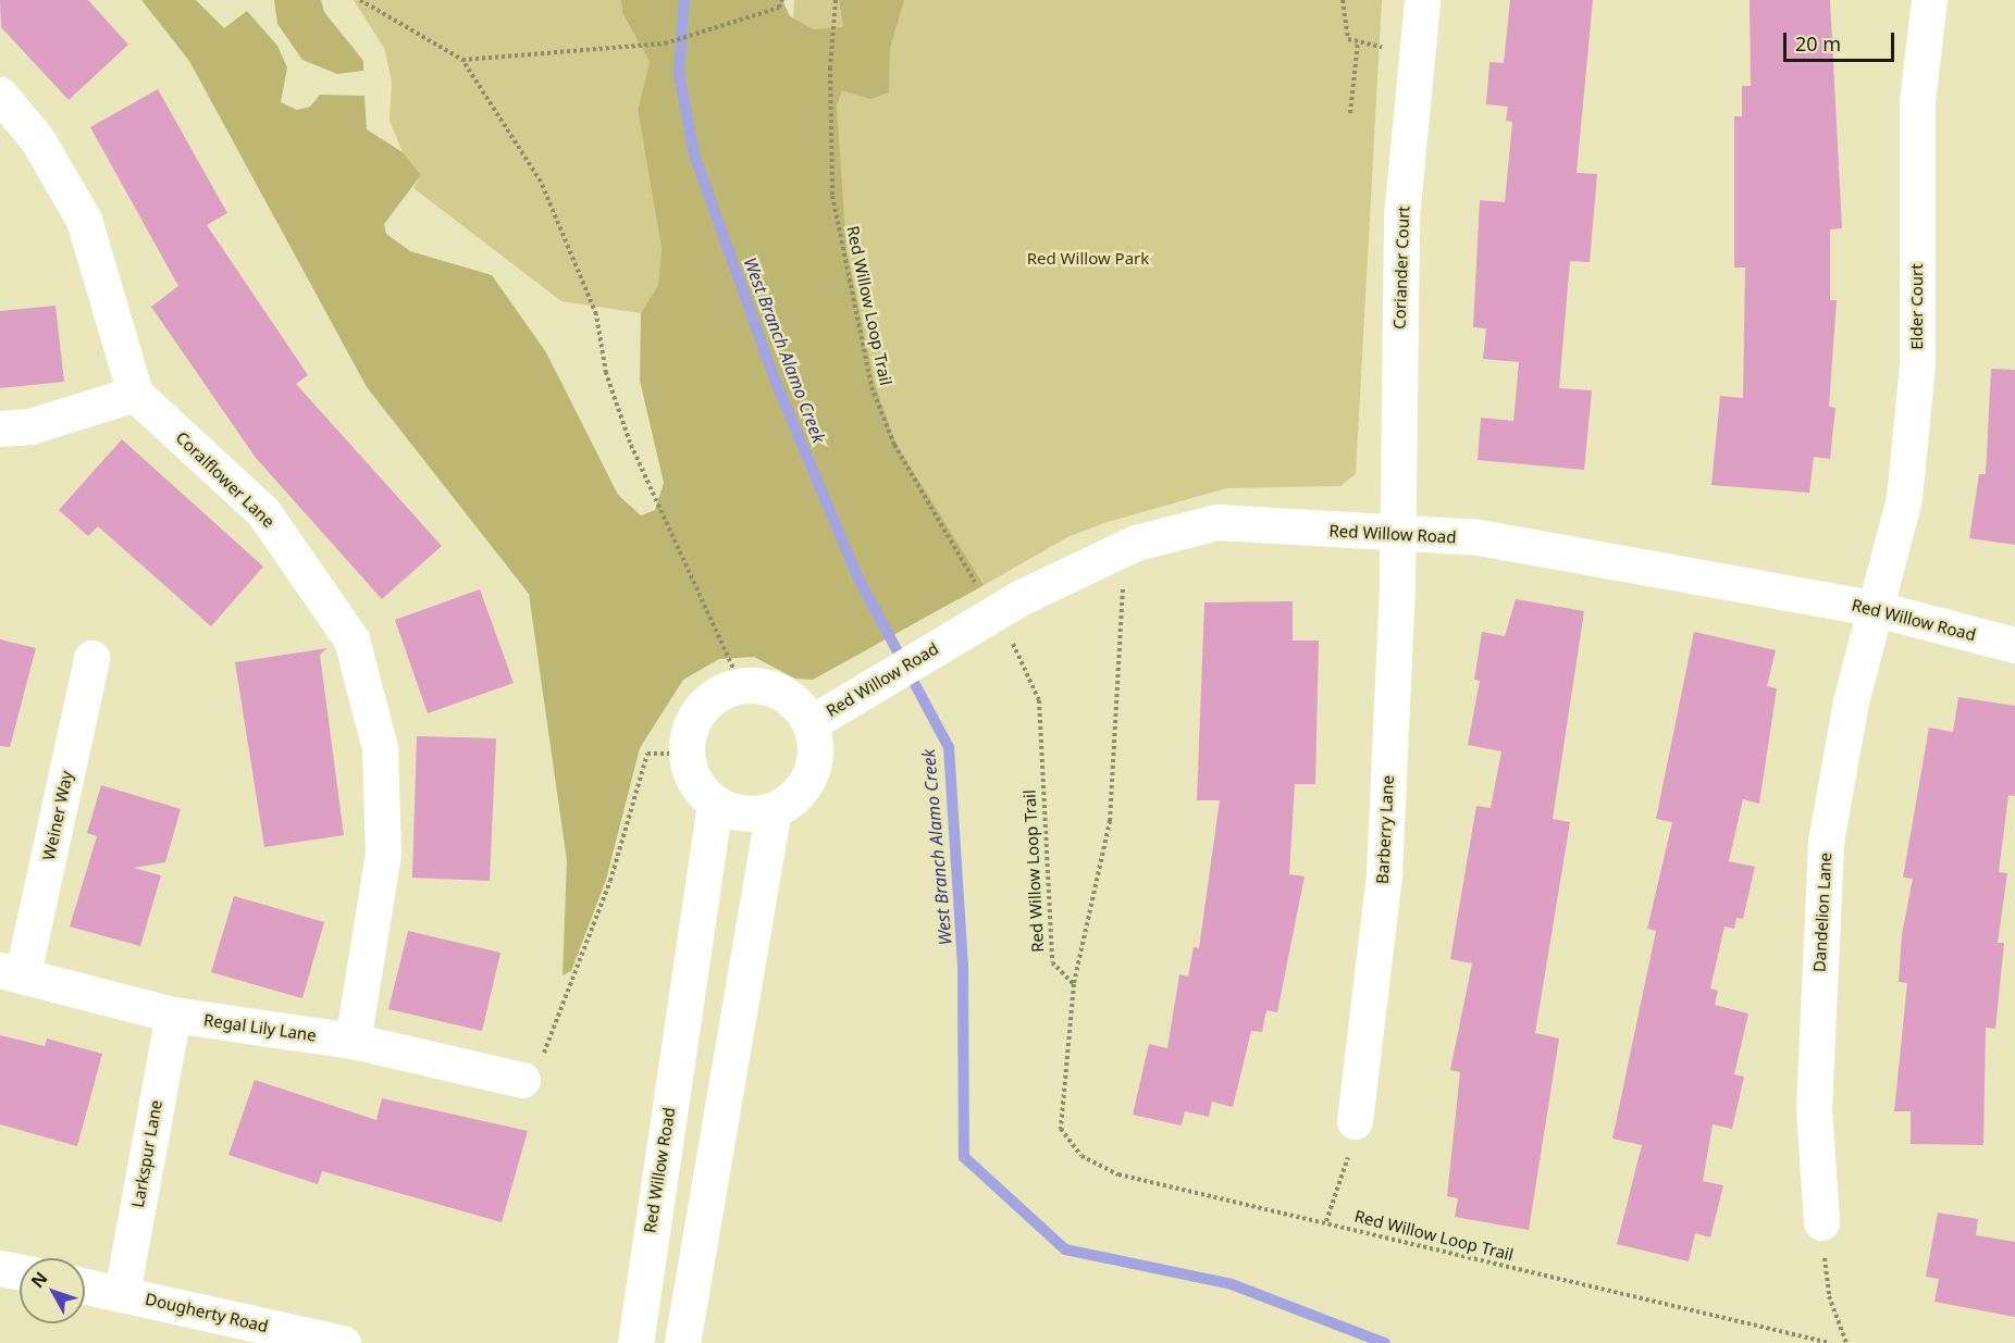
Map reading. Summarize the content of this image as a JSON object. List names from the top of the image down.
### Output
{
  "streets": {
    "street": [
      "Coriander Court",
      "Elder Court",
      "Coralflower Lane",
      "Red Willow Road",
      "Weiner Way",
      "Barberry Lane",
      "Dandelion Lane",
      "Regal Lily Lane",
      "Larkspur Lane",
      "Dougherty Road"
    ],
    "path": ["Red Willow Loop Trail"]
  },
  "crossings": [
    ["Coriander Court", "Red Willow Road"],
    ["Coriander Court", "Barberry Lane"],
    ["Elder Court", "Red Willow Road"],
    ["Elder Court", "Dandelion Lane"],
    ["Coralflower Lane", "Regal Lily Lane"],
    ["Red Willow Road", "Barberry Lane"],
    ["Red Willow Road", "Dandelion Lane"],
    ["Weiner Way", "Regal Lily Lane"],
    ["Regal Lily Lane", "Larkspur Lane"],
    ["Larkspur Lane", "Dougherty Road"]
  ],
  "water": ["West Branch Alamo Creek"],
  "parks": ["Red Willow Park"],
  "scale_bar": "20 m",
  "north": "top left"
}
